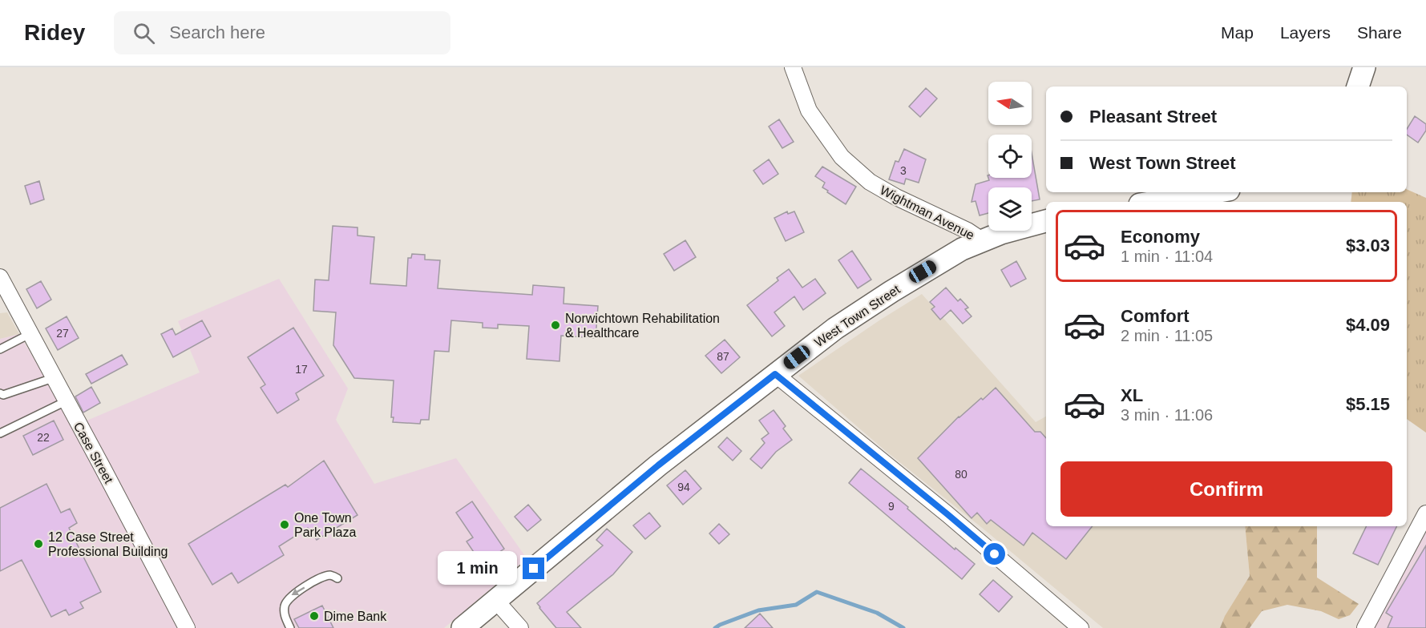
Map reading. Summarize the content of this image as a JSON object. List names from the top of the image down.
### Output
{
  "streets": {
    "main road": ["West Town Street"],
    "street": ["Wightman Avenue", "Case Street"]
  },
  "crossings": [
    ["Wightman Avenue", "West Town Street"]
  ],
  "places": [
    "Norwichtown Rehabilitation & Healthcare",
    "One Town Park Plaza",
    "12 Case Street Professional Building",
    "Dime Bank"
  ],
  "house_numbers": [
    "3",
    "27",
    "87",
    "17",
    "22",
    "80",
    "94",
    "9"
  ],
  "north": "left",
  "page": {
    "header": "Ridey",
    "search": "Search here",
    "nav": ["Map", "Layers", "Share"],
    "banner": ["Pleasant Street", "West Town Street"],
    "list": [
      {
        "name": "Economy",
        "note": "1 min · 11:04",
        "value": "$3.03"
      },
      {
        "name": "Comfort",
        "note": "2 min · 11:05",
        "value": "$4.09"
      },
      {
        "name": "XL",
        "note": "3 min · 11:06",
        "value": "$5.15"
      }
    ],
    "buttons": "Confirm",
    "bubble": "1 min"
  }
}
